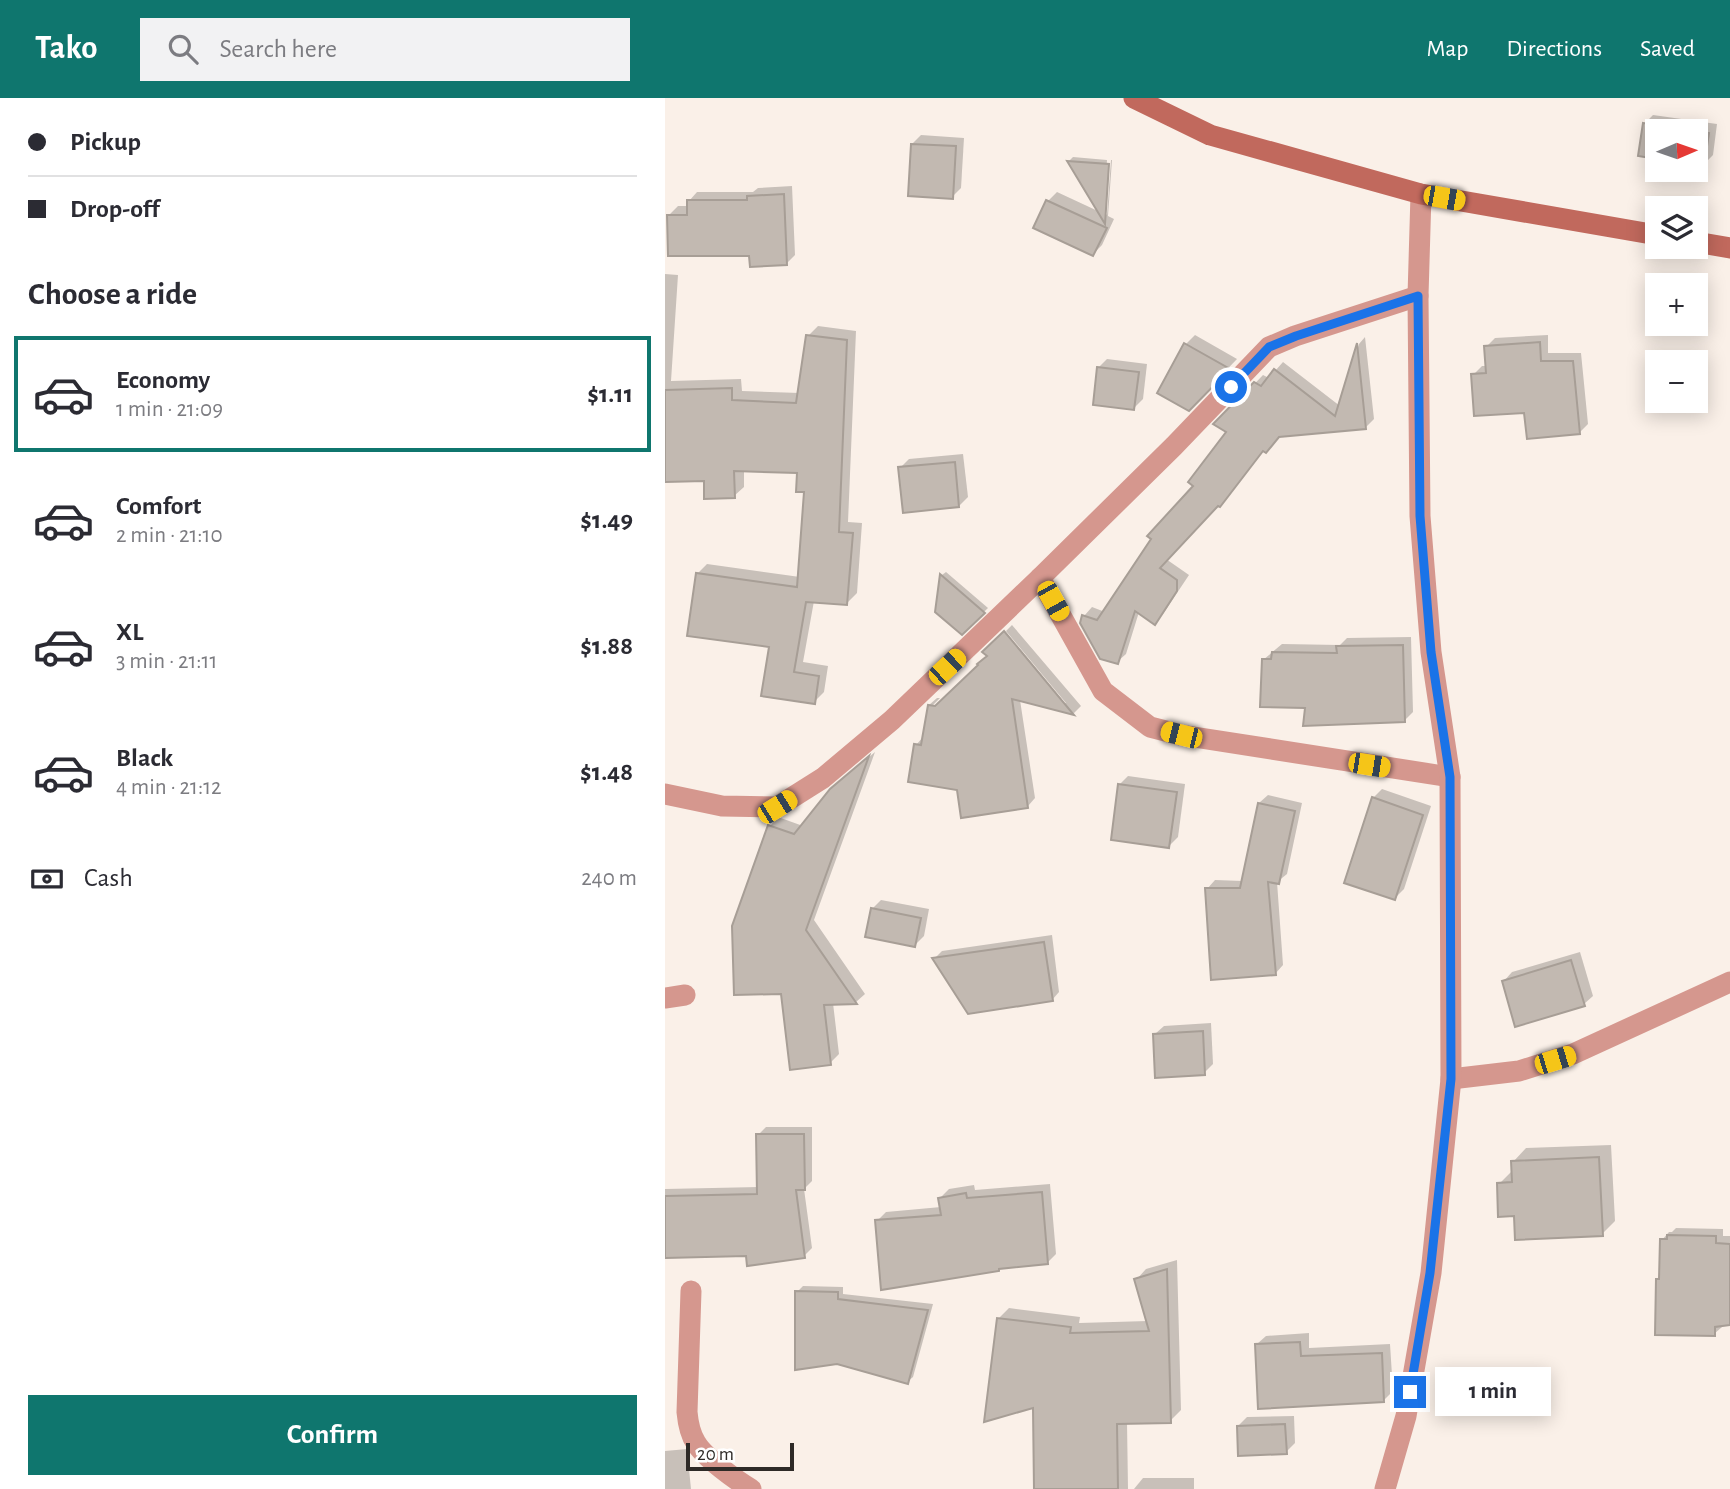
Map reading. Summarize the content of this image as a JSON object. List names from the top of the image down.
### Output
{
  "scale_bar": "20 m",
  "north": "right",
  "page": {
    "header": "Tako",
    "search": "Search here",
    "nav": ["Map", "Directions", "Saved"],
    "banner": ["Pickup", "Drop-off"],
    "map_buttons": ["+", "−"],
    "heading": "Choose a ride",
    "list": [
      {
        "name": "Economy",
        "note": "1 min · 21:09",
        "value": "$1.11"
      },
      {
        "name": "Comfort",
        "note": "2 min · 21:10",
        "value": "$1.49"
      },
      {
        "name": "XL",
        "note": "3 min · 21:11",
        "value": "$1.88"
      },
      {
        "name": "Black",
        "note": "4 min · 21:12",
        "value": "$1.48"
      }
    ],
    "pay": ["Cash", "240 m"],
    "bubble": "1 min",
    "buttons": "Confirm",
    "scale": "20 m"
  }
}
